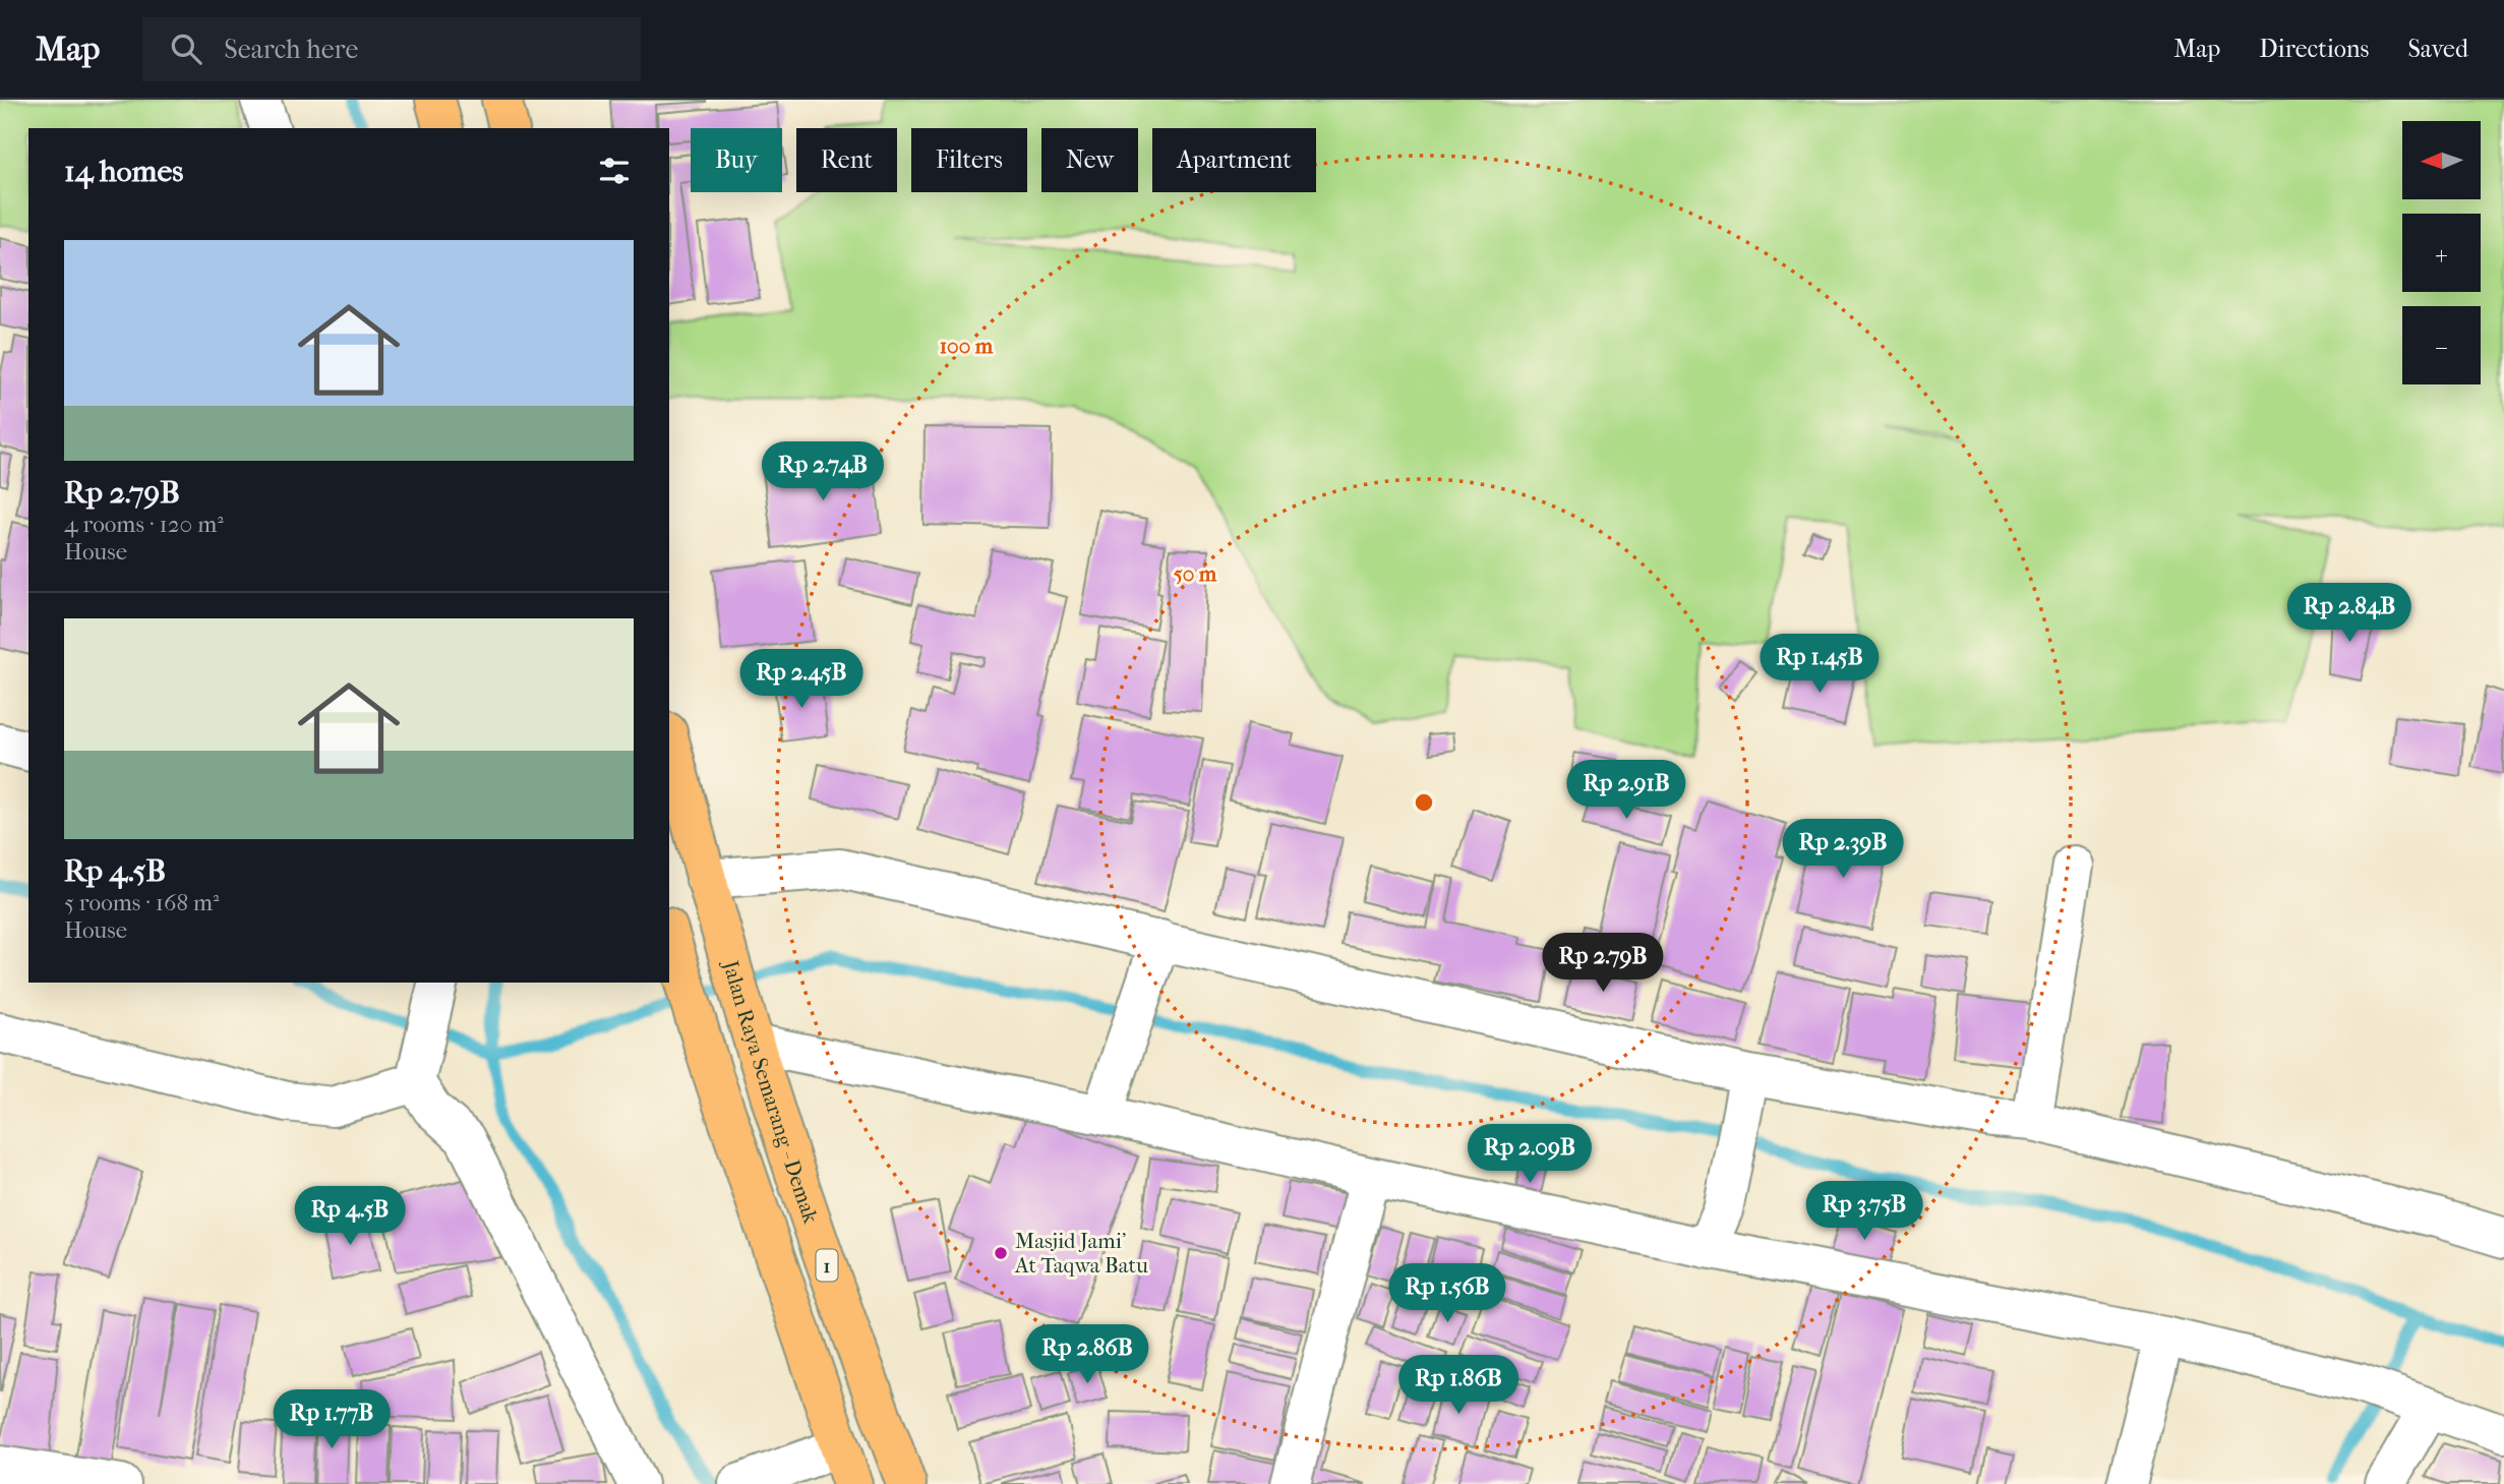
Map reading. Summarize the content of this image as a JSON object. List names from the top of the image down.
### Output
{
  "streets": {
    "highway": ["Jalan Raya Semarang - Demak", "1"]
  },
  "places": ["Masjid Jami' At Taqwa Batu"],
  "north": "left",
  "page": {
    "header": "Map",
    "search": "Search here",
    "nav": ["Map", "Directions", "Saved"],
    "map_buttons": ["+", "−"],
    "chip": [
      "Buy",
      "Rent",
      "Filters",
      "New",
      "Apartment"
    ],
    "heading": "14 homes",
    "list": [
      {
        "name": "Rp 2.79B",
        "note": "4 rooms · 120 m² · House"
      },
      {
        "name": "Rp 4.5B",
        "note": "5 rooms · 168 m² · House"
      }
    ],
    "price": [
      "Rp 2.74B",
      "Rp 2.84B",
      "Rp 1.45B",
      "Rp 2.45B",
      "Rp 2.91B",
      "Rp 2.39B",
      "Rp 2.79B",
      "Rp 2.09B",
      "Rp 3.75B",
      "Rp 4.5B",
      "Rp 1.56B",
      "Rp 2.86B",
      "Rp 1.86B",
      "Rp 1.77B"
    ]
  },
  "rings": ["100 m", "50 m"]
}
